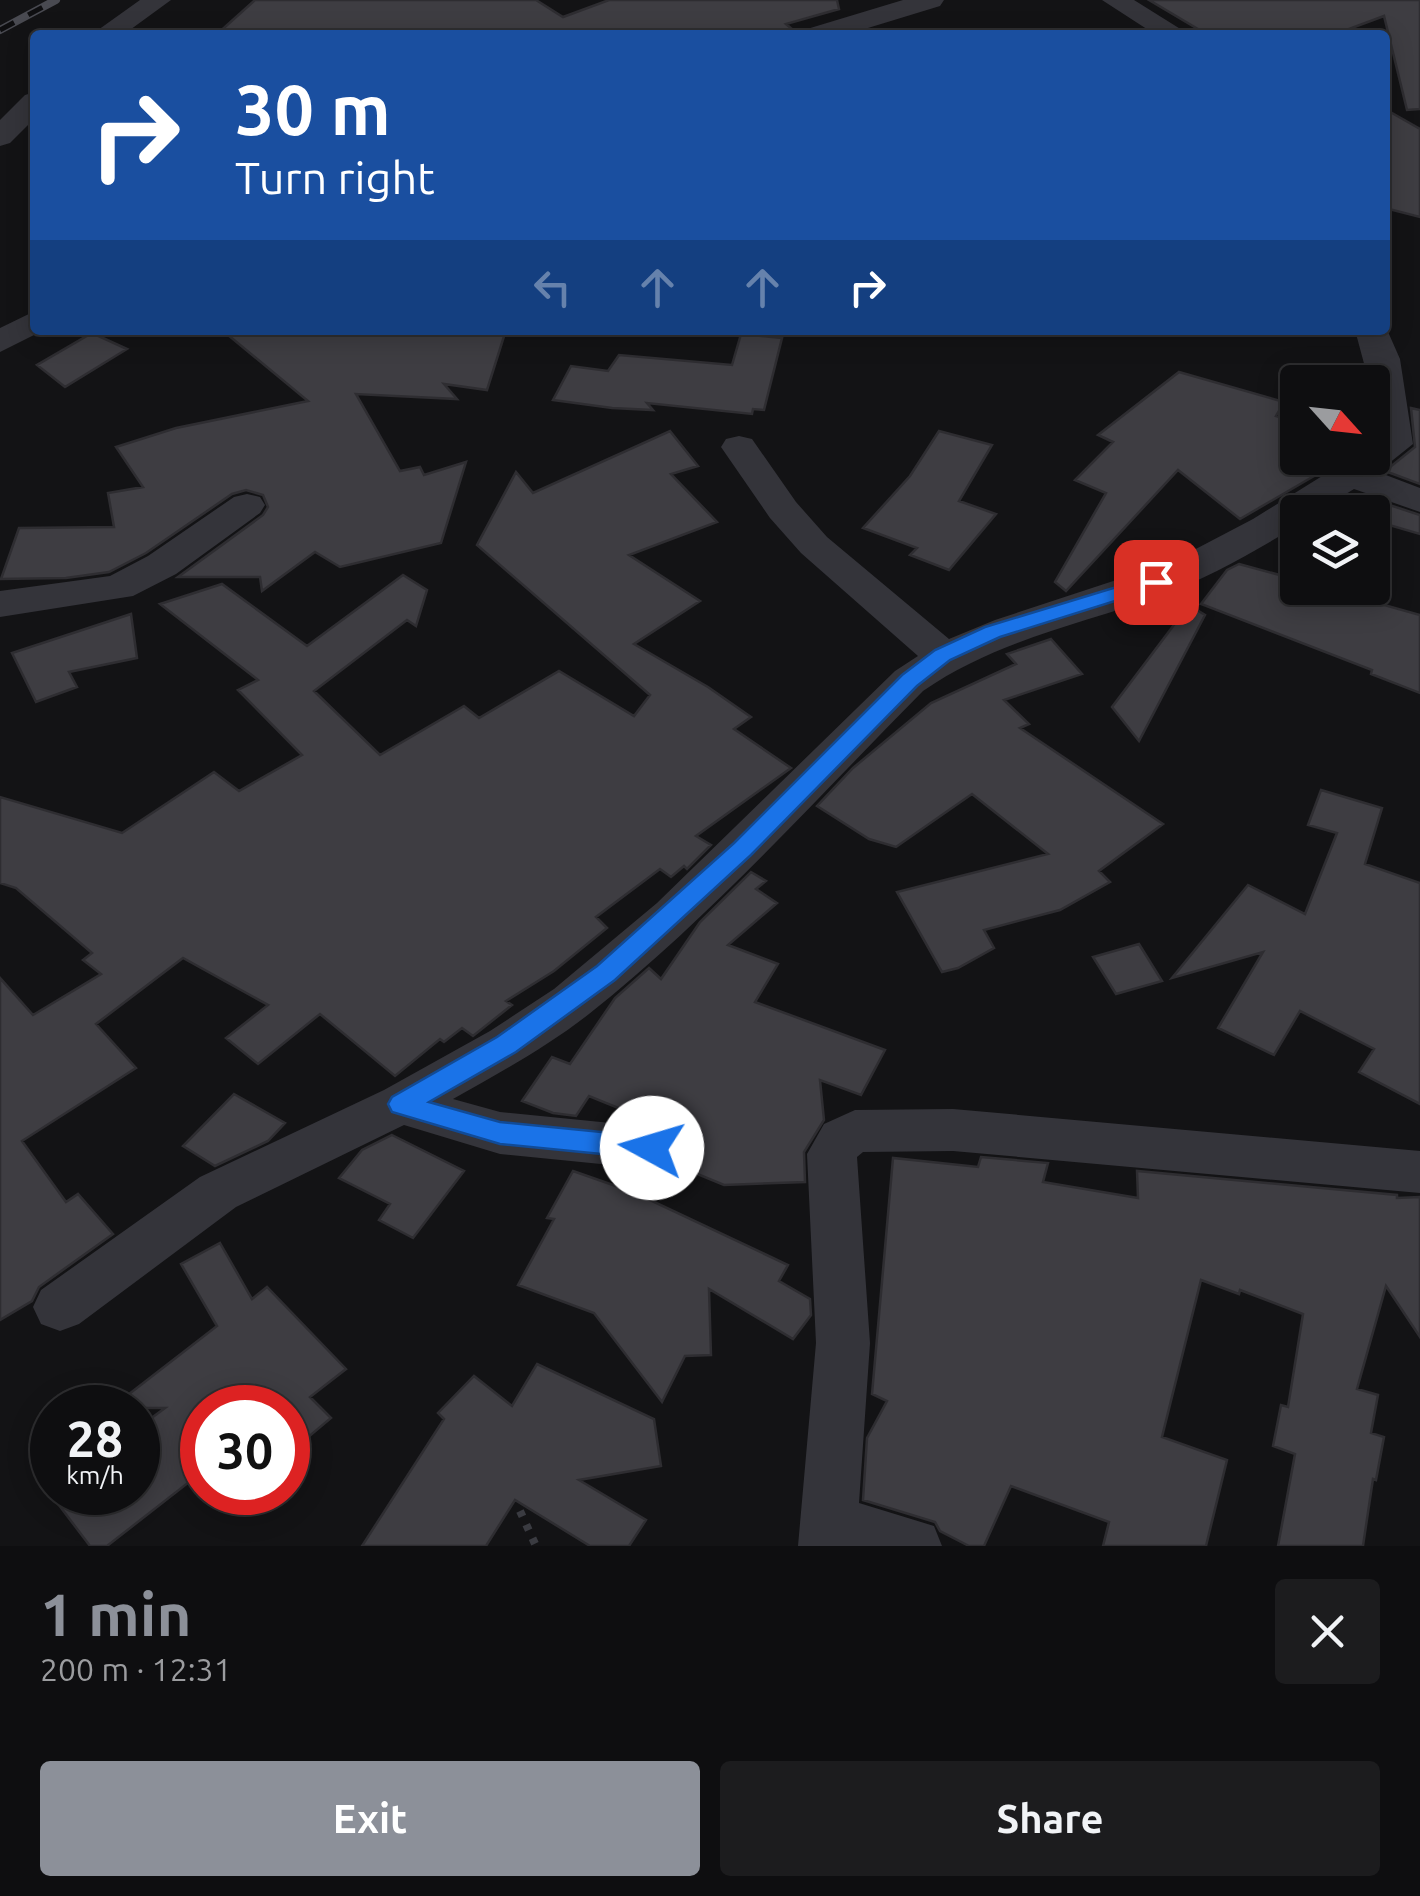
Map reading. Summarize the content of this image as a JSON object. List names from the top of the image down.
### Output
{
  "north": "bottom right",
  "page": {
    "turn": ["30 m", "Turn right"],
    "speed": "28 km/h",
    "limit": "30",
    "heading": ["1 min", "200 m · 12:31"],
    "buttons": ["Exit", "Share"]
  }
}
